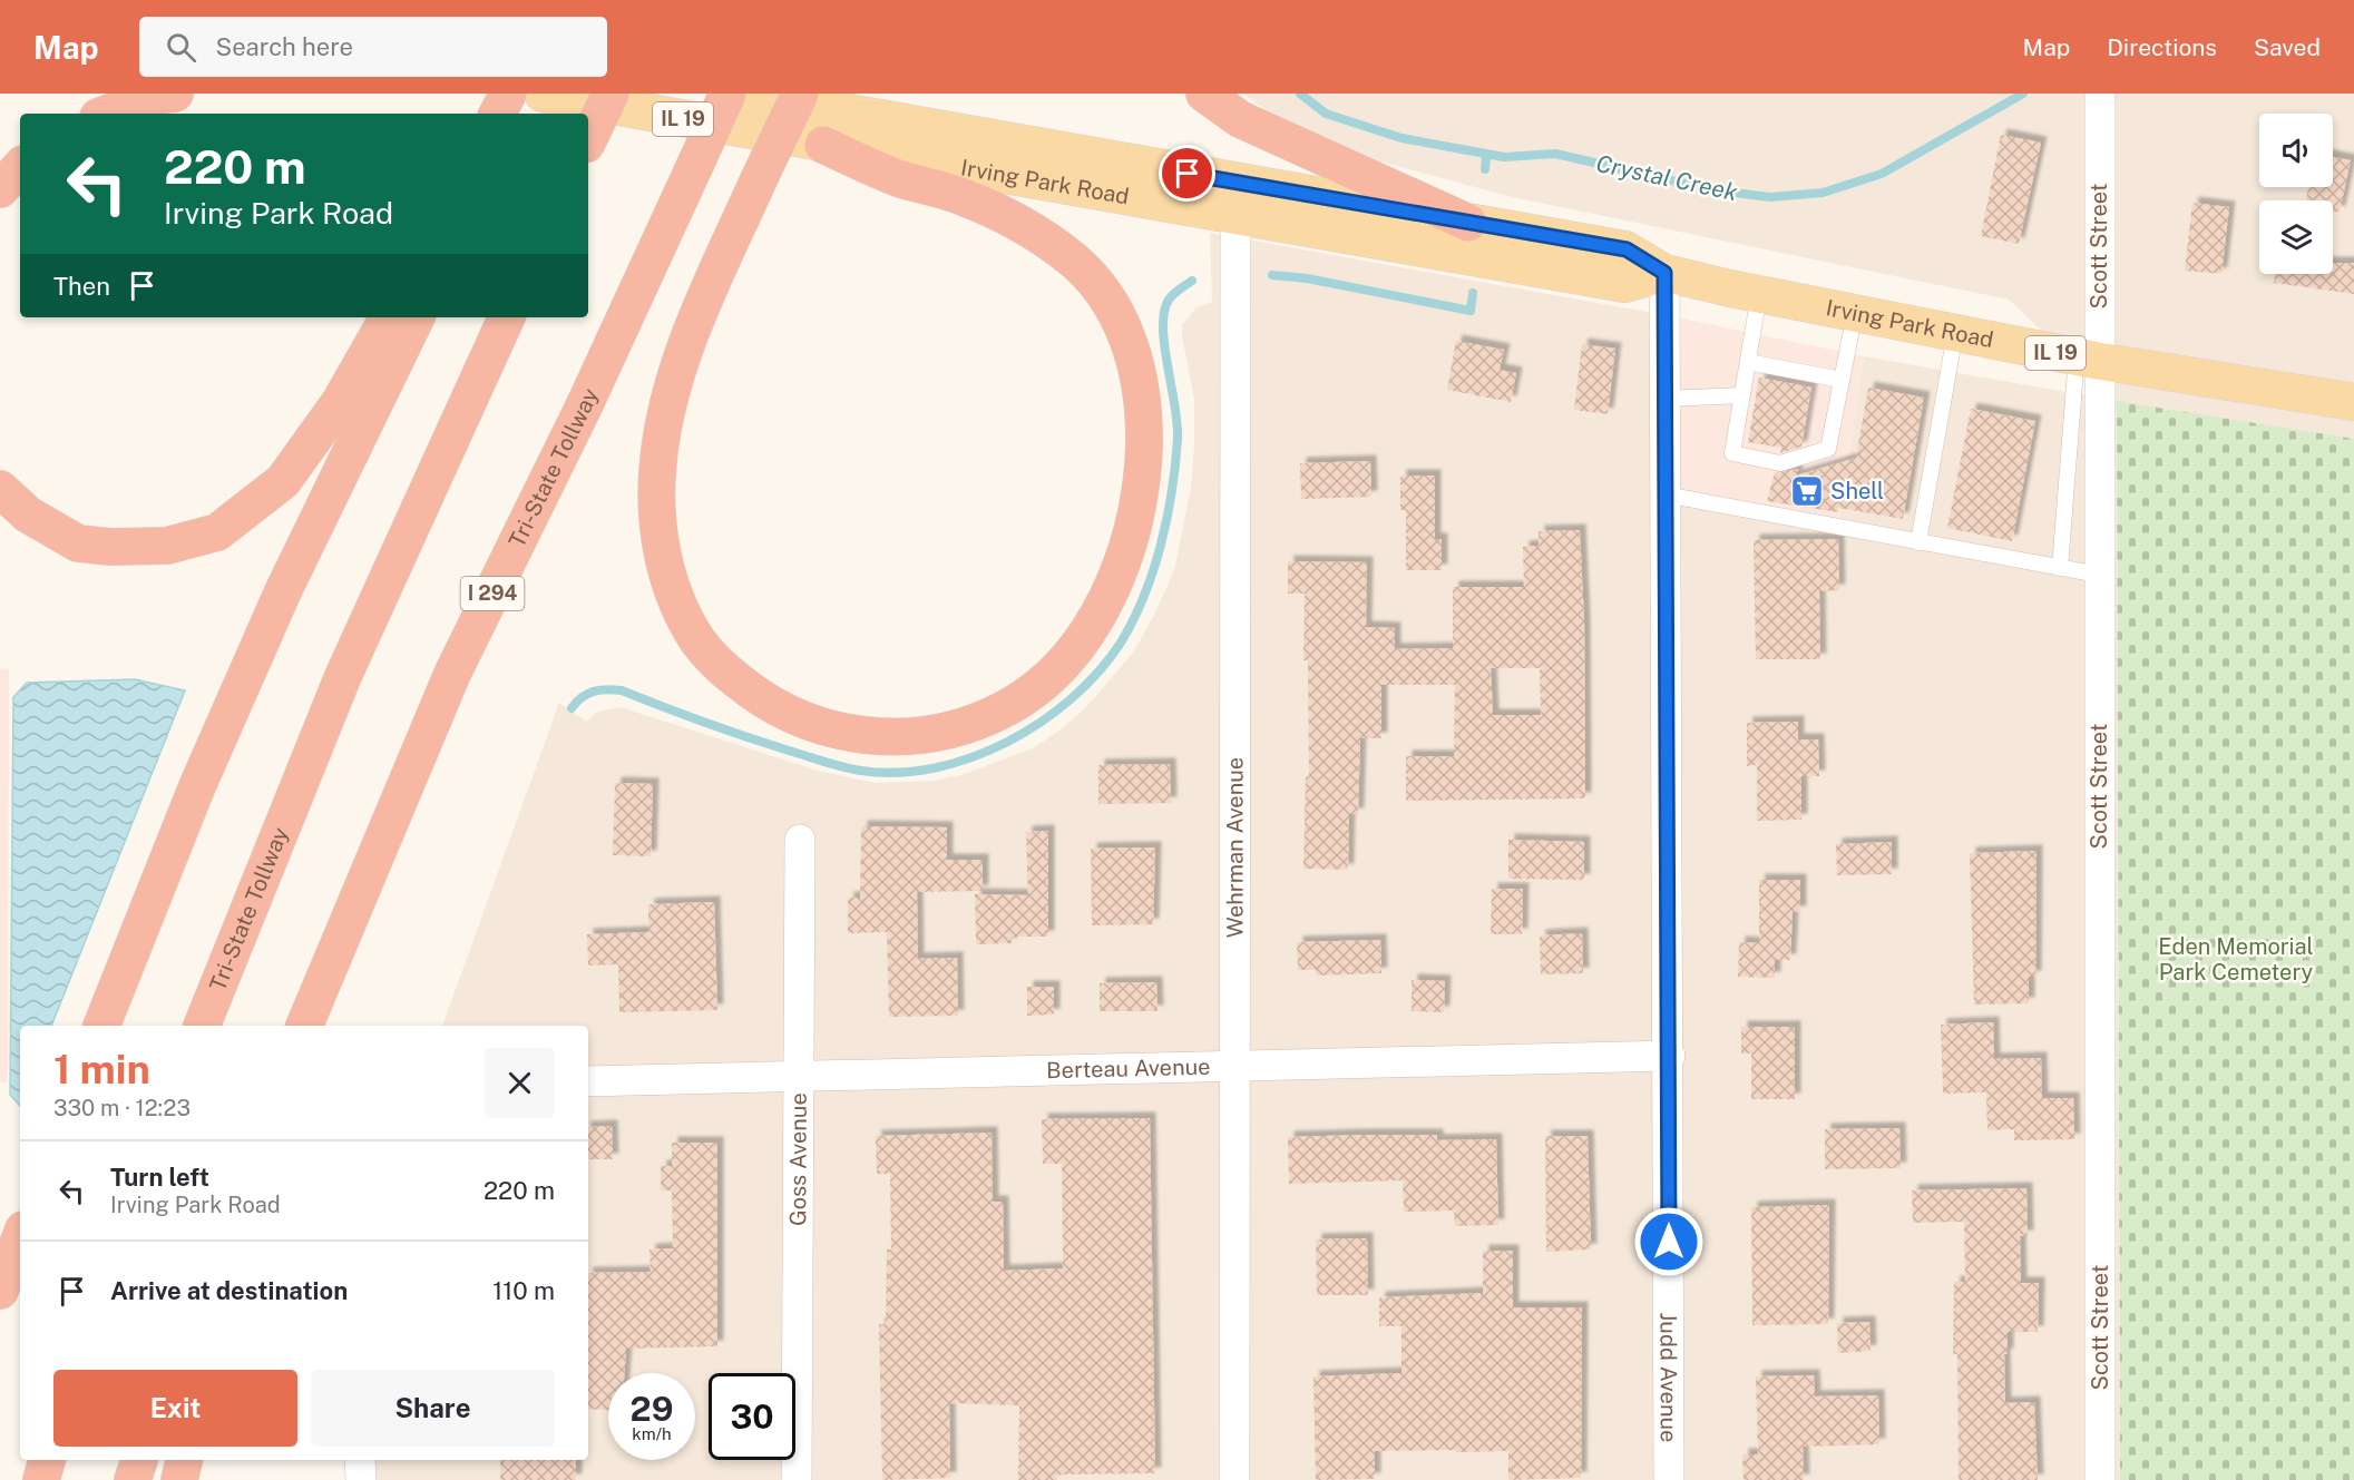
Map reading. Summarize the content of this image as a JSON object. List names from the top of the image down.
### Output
{
  "streets": {
    "highway": ["Tri-State Tollway", "I 294"],
    "main road": ["IL 19", "Irving Park Road"],
    "street": [
      "Scott Street",
      "Wehrman Avenue",
      "Berteau Avenue",
      "Goss Avenue",
      "Judd Avenue"
    ]
  },
  "crossings": [
    ["Irving Park Road", "Scott Street"],
    ["Irving Park Road", "Wehrman Avenue"],
    ["Irving Park Road", "Judd Avenue"],
    ["Wehrman Avenue", "Berteau Avenue"],
    ["Berteau Avenue", "Goss Avenue"],
    ["Berteau Avenue", "Judd Avenue"]
  ],
  "water": ["Crystal Creek"],
  "parks": ["Eden Memorial Park Cemetery"],
  "places": {
    "supermarket": ["Shell"]
  },
  "page": {
    "header": "Map",
    "search": "Search here",
    "nav": ["Map", "Directions", "Saved"],
    "turn": ["220 m", "Irving Park Road"],
    "then": "Then",
    "heading": ["1 min", "330 m · 12:23"],
    "list": [
      {
        "name": "Turn left",
        "note": "Irving Park Road",
        "value": "220 m"
      },
      {
        "name": "Arrive at destination",
        "value": "110 m"
      }
    ],
    "buttons": ["Exit", "Share"],
    "speed": "29 km/h",
    "limit": "30"
  }
}
